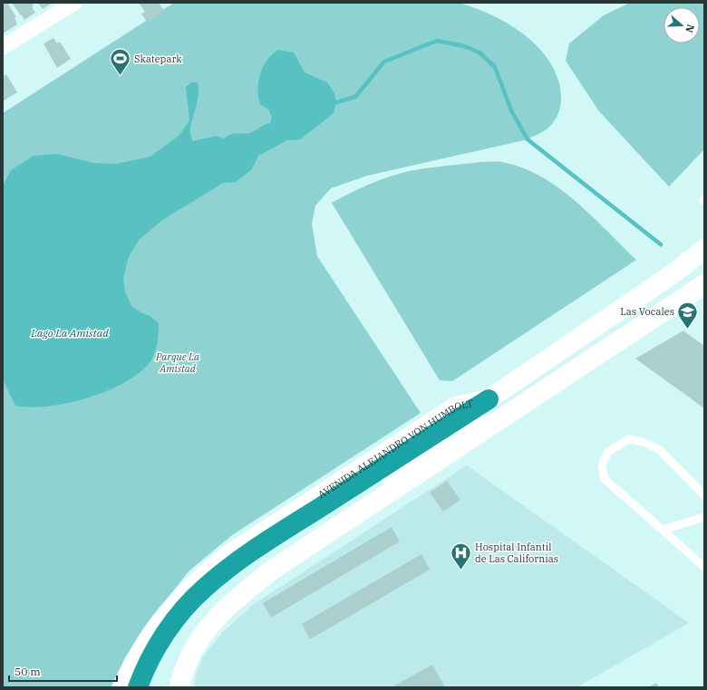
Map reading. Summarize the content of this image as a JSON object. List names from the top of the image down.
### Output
{
  "streets": {
    "main road": ["AVENIDA ALEJANDRO VON HUMBOLT"]
  },
  "water": ["Lago La Amistad"],
  "parks": ["Parque La Amistad"],
  "places": {
    "sports": ["Skatepark"],
    "school or university": ["Las Vocales"],
    "hospital": ["Hospital Infantil de Las Californias"]
  },
  "scale_bar": "50 m",
  "north": "right"
}
